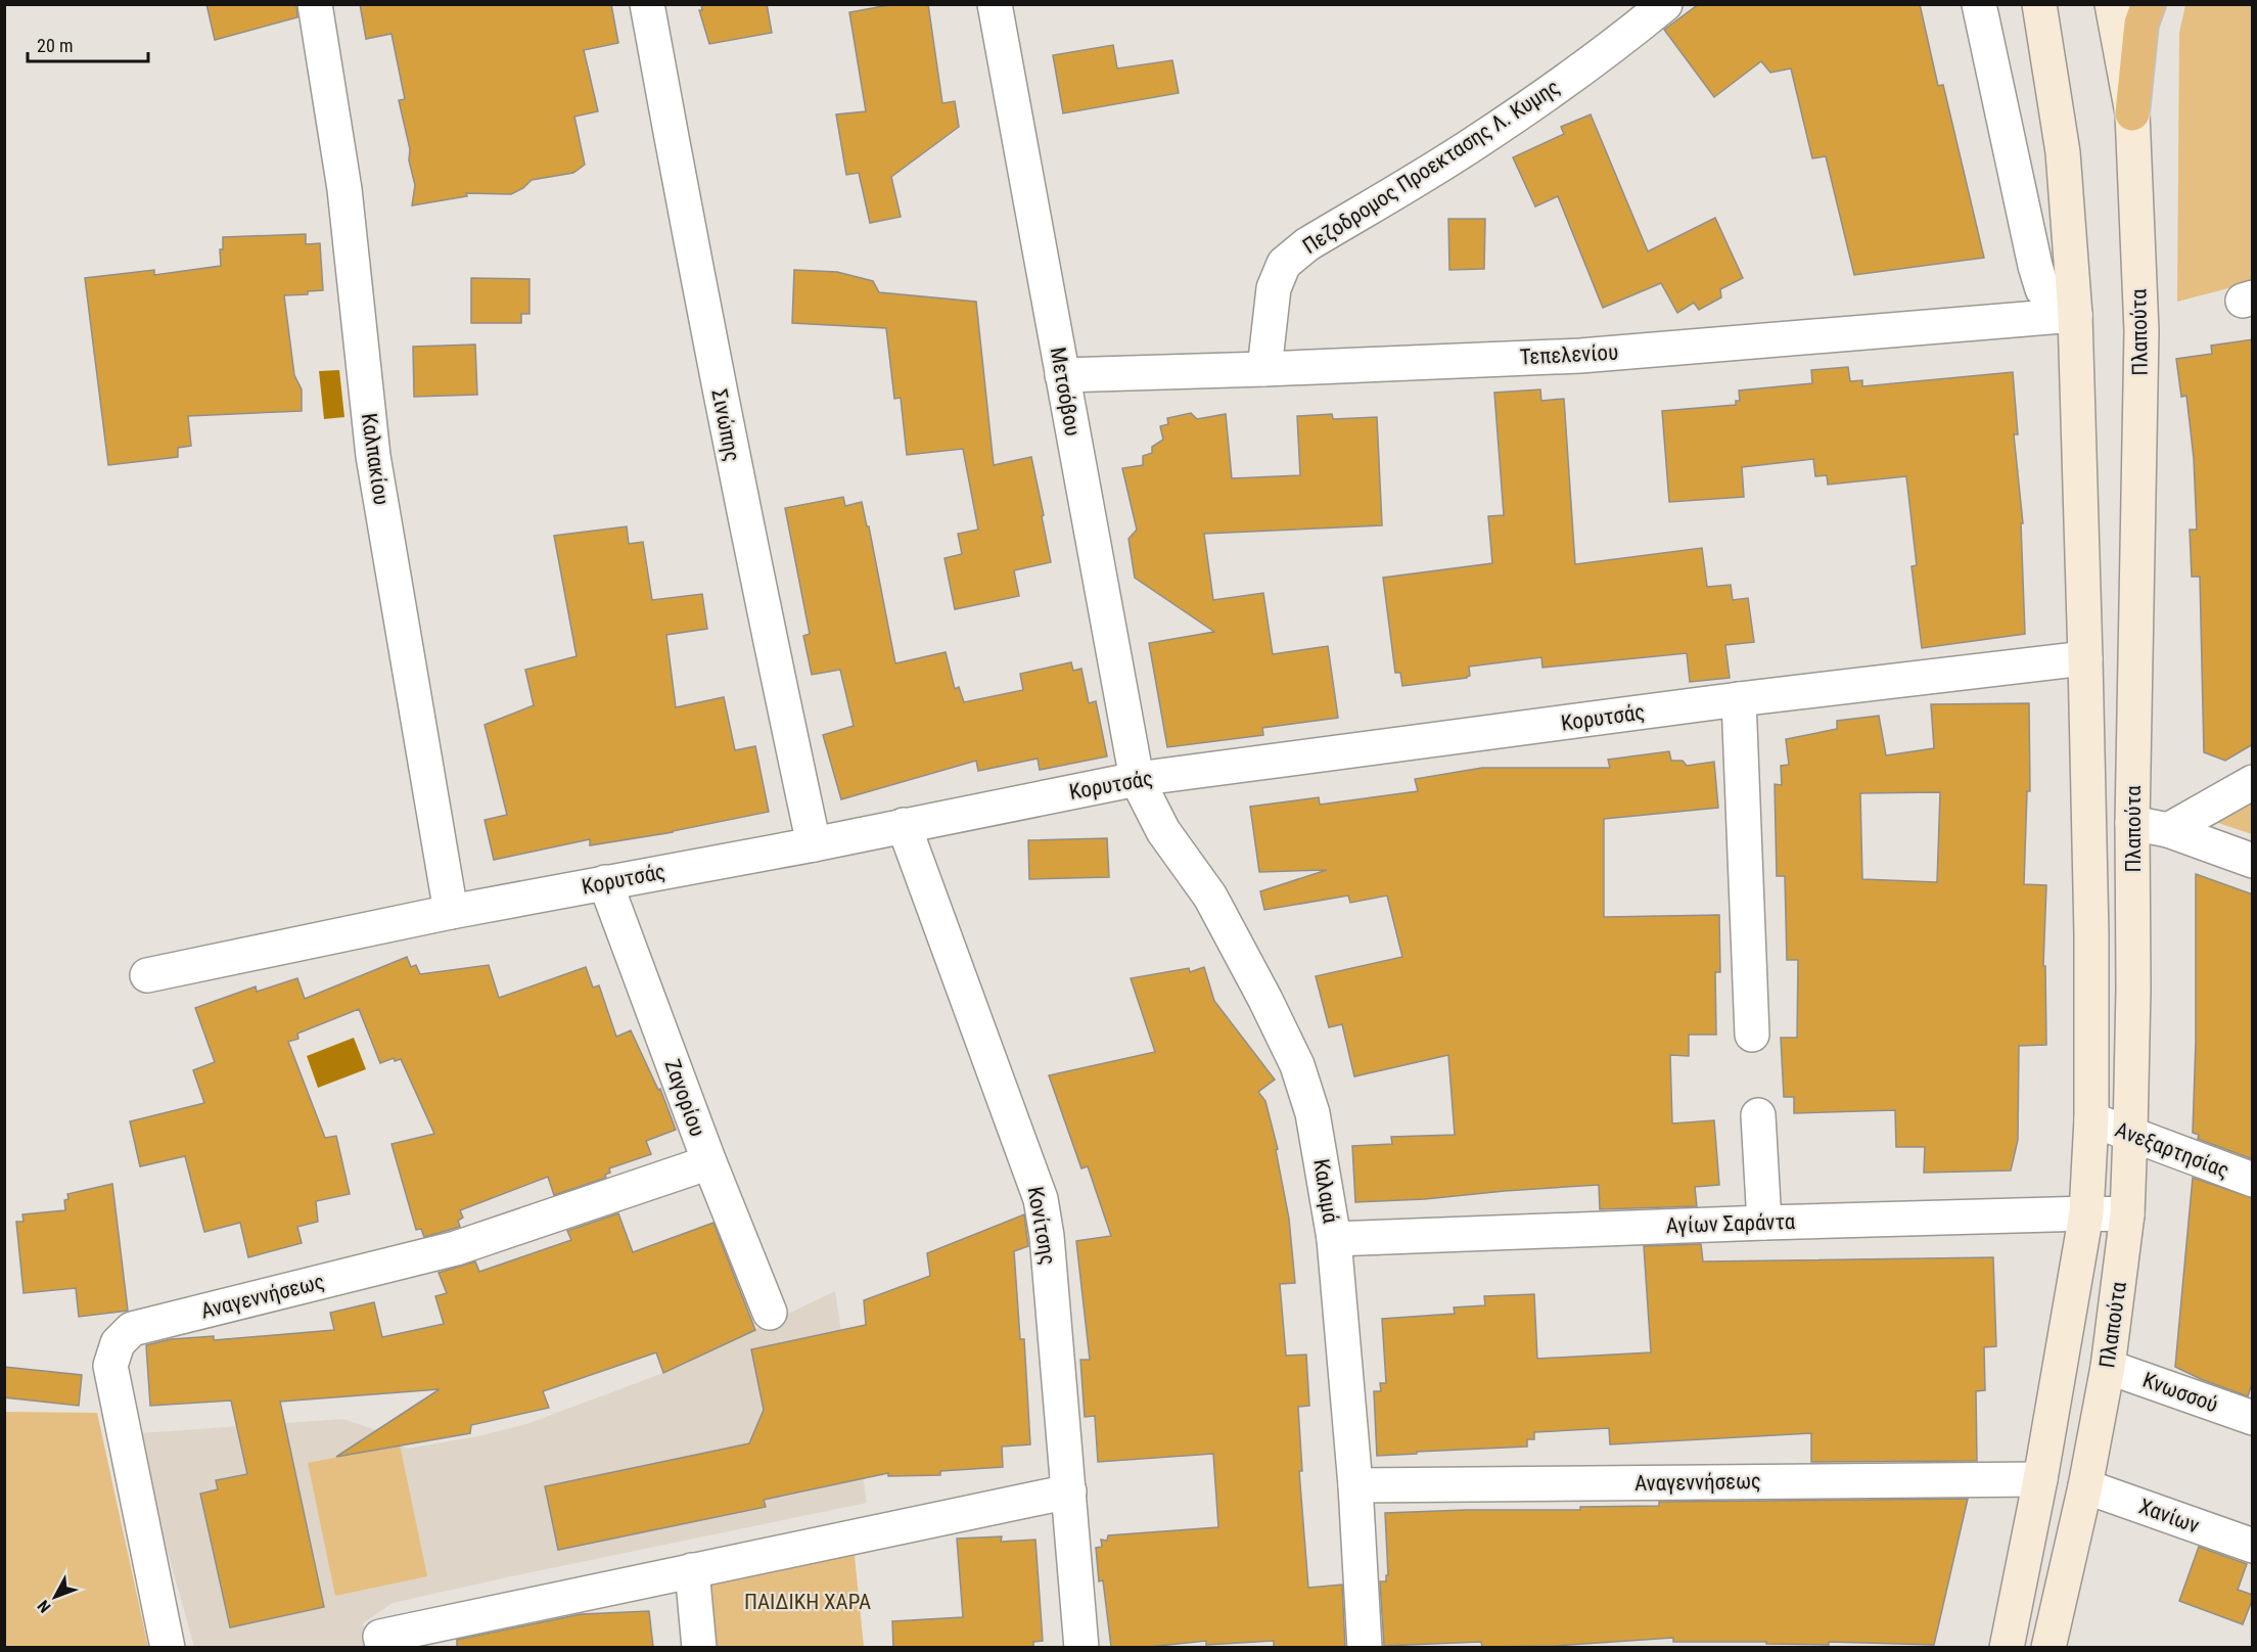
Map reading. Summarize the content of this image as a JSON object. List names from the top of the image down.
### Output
{
  "streets": {
    "main road": ["Πλαπούτα"],
    "street": [
      "Πεζοδρομος Προεκτασης Λ. Κυμης",
      "Τεπελενίου",
      "Μετσόβου",
      "Σινώπης",
      "Καλπακίου",
      "Κορυτσάς",
      "Ζαγορίου",
      "Ανεξαρτησίας",
      "Καλαμά",
      "Αγίων Σαράντα",
      "Κονίτσης",
      "Αναγεννήσεως",
      "Κνωσσού",
      "Χανίων"
    ]
  },
  "crossings": [
    ["Πεζοδρομος Προεκτασης Λ. Κυμης", "Τεπελενίου"],
    ["Πλαπούτα", "Τεπελενίου"],
    ["Πλαπούτα", "Κορυτσάς"],
    ["Πλαπούτα", "Ανεξαρτησίας"],
    ["Πλαπούτα", "Αγίων Σαράντα"],
    ["Πλαπούτα", "Αναγεννήσεως"],
    ["Πλαπούτα", "Κνωσσού"],
    ["Πλαπούτα", "Χανίων"],
    ["Τεπελενίου", "Μετσόβου"],
    ["Μετσόβου", "Κορυτσάς"],
    ["Μετσόβου", "Καλαμά"],
    ["Σινώπης", "Κορυτσάς"],
    ["Καλπακίου", "Κορυτσάς"],
    ["Κορυτσάς", "Ζαγορίου"],
    ["Κορυτσάς", "Καλαμά"],
    ["Κορυτσάς", "Κονίτσης"],
    ["Ζαγορίου", "Αναγεννήσεως"],
    ["Καλαμά", "Αγίων Σαράντα"],
    ["Καλαμά", "Αναγεννήσεως"]
  ],
  "parks": ["ΠΑΙΔΙΚΗ ΧΑΡΑ"],
  "scale_bar": "20 m",
  "north": "bottom left"
}
